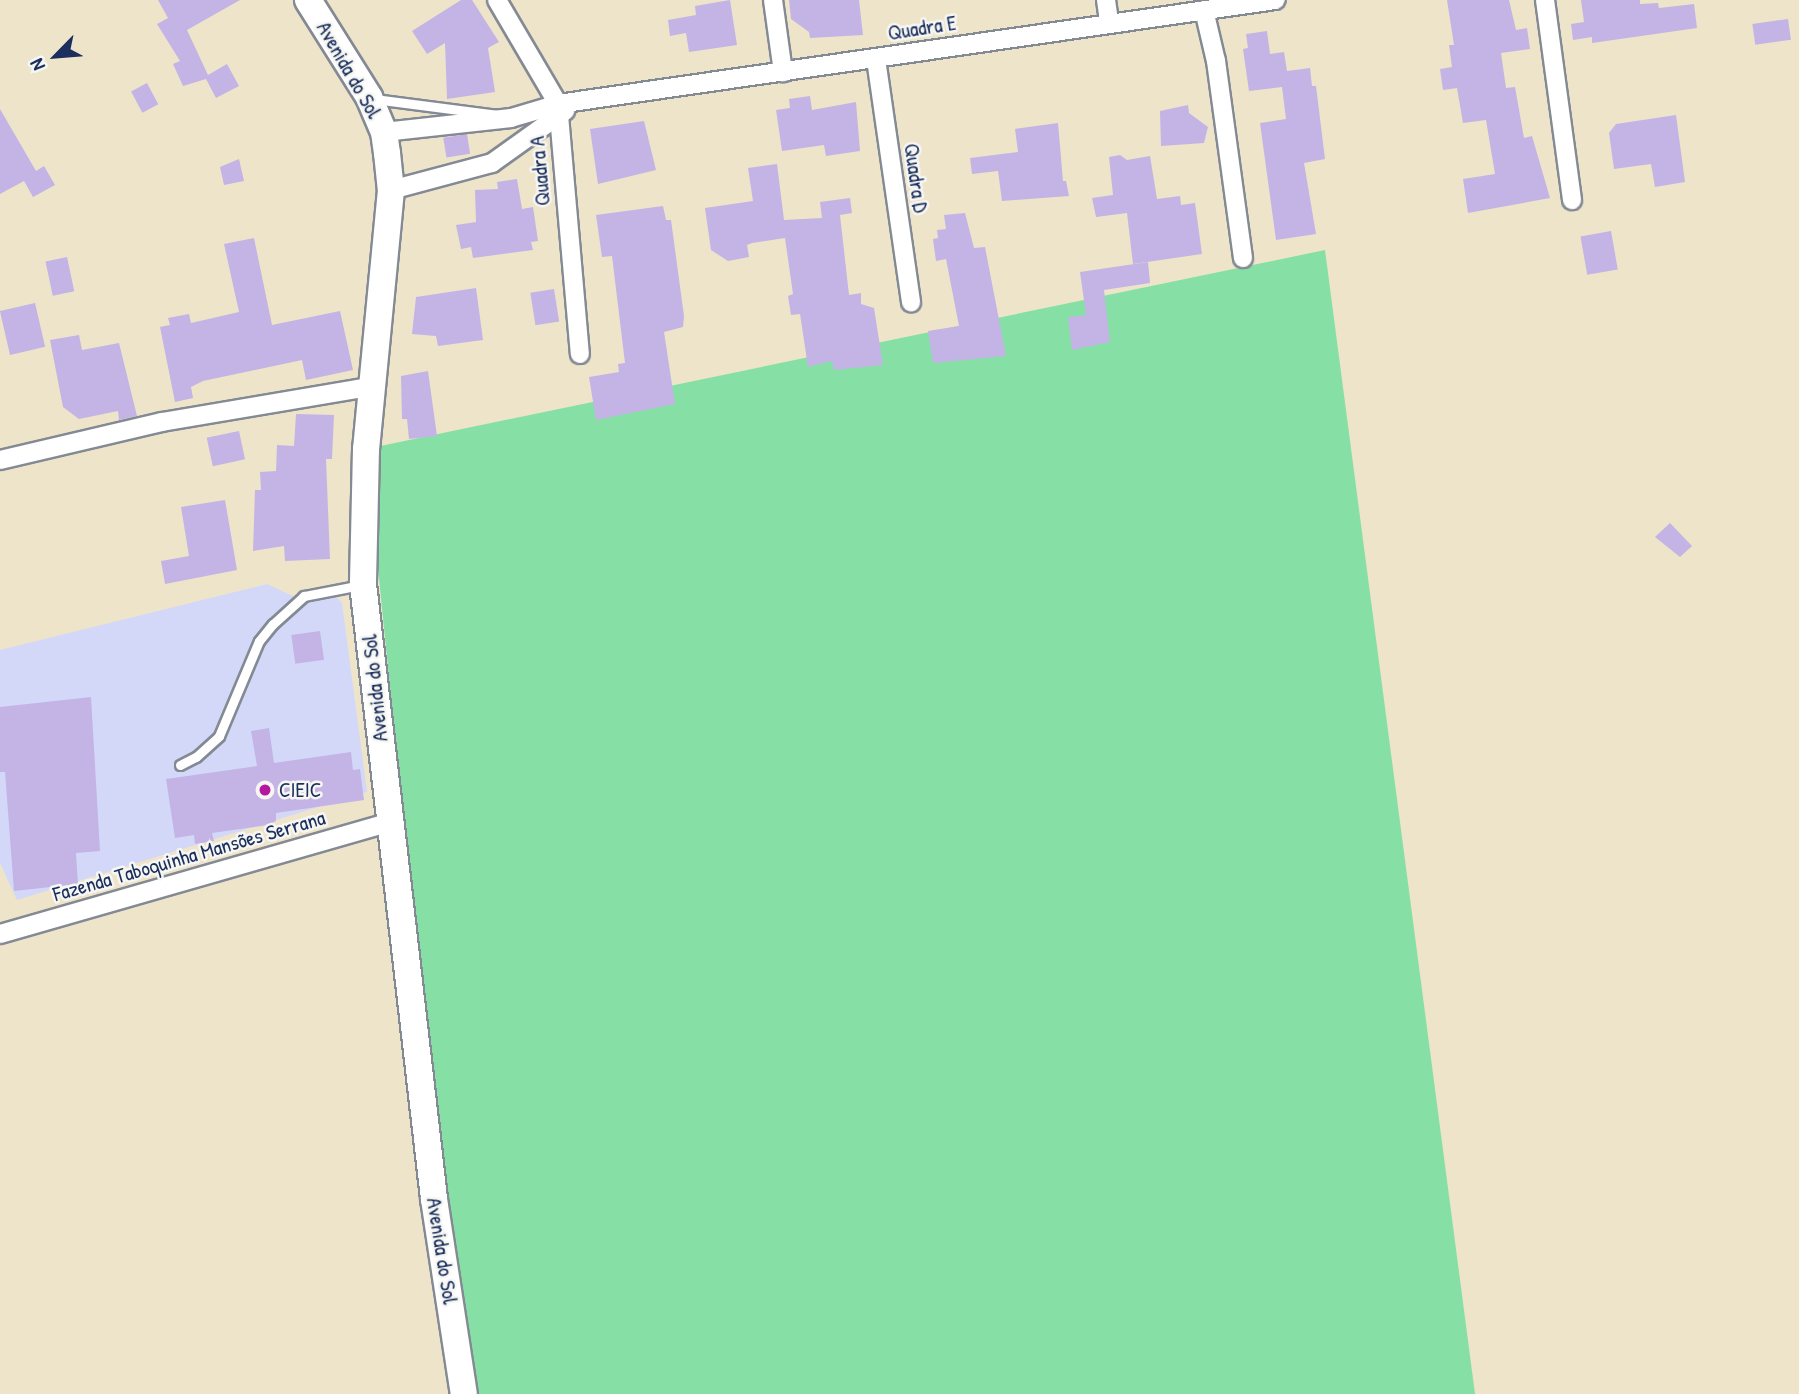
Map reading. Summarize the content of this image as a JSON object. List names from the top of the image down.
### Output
{
  "streets": {
    "street": [
      "Quadra E",
      "Avenida do Sol",
      "Quadra A",
      "Quadra D",
      "Fazenda Taboquinha Mansões Serrana"
    ]
  },
  "crossings": [
    ["Quadra E", "Avenida do Sol"],
    ["Quadra E", "Quadra A"],
    ["Quadra E", "Quadra D"],
    ["Avenida do Sol", "Fazenda Taboquinha Mansões Serrana"]
  ],
  "places": ["CIEIC"],
  "north": "bottom left"
}
